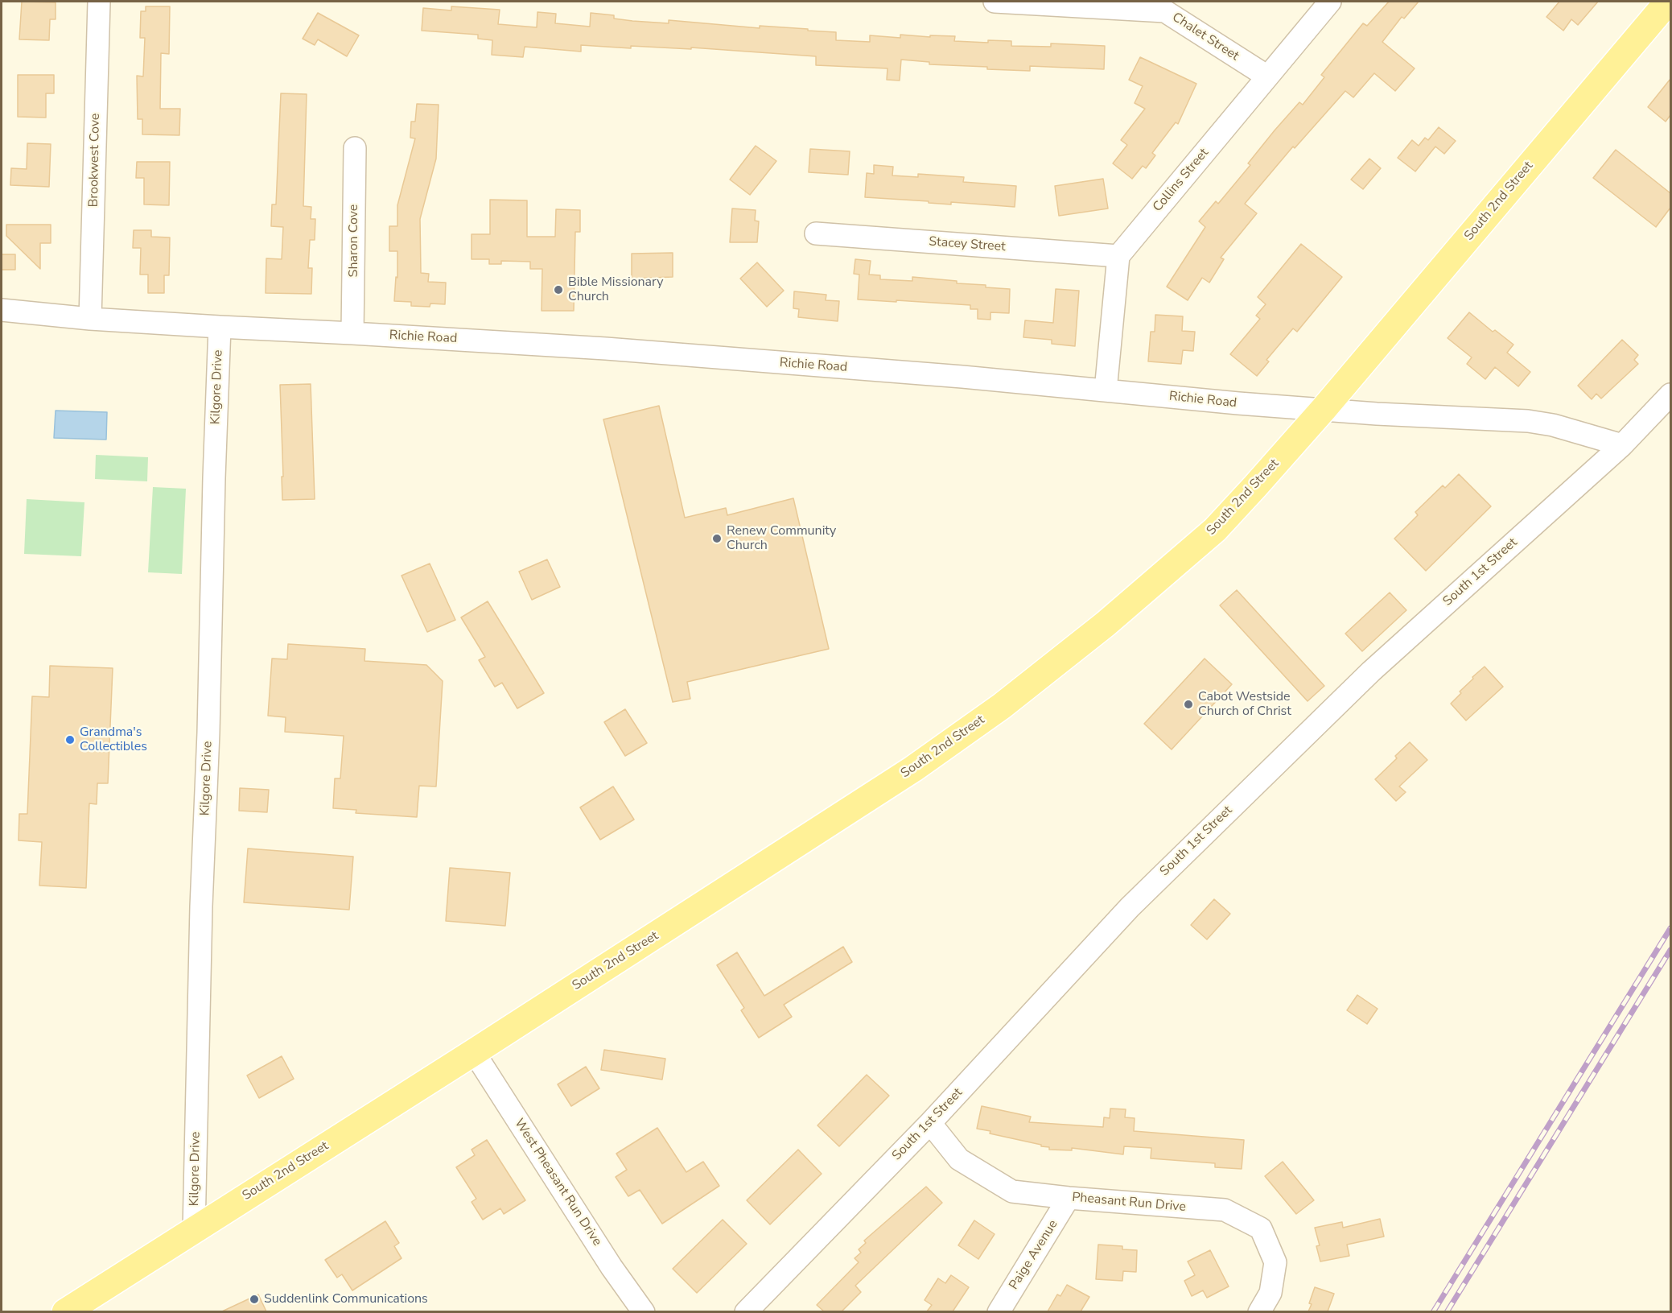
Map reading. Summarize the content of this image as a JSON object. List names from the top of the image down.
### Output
{
  "streets": {
    "main road": ["South 2nd Street"],
    "street": [
      "Chalet Street",
      "Brookwest Cove",
      "Collins Street",
      "Sharon Cove",
      "Stacey Street",
      "Richie Road",
      "Kilgore Drive",
      "South 1st Street",
      "West Pheasant Run Drive",
      "Pheasant Run Drive",
      "Paige Avenue"
    ]
  },
  "crossings": [
    ["Chalet Street", "Collins Street"],
    ["Brookwest Cove", "Richie Road"],
    ["Collins Street", "Stacey Street"],
    ["South 2nd Street", "Richie Road"],
    ["South 2nd Street", "Kilgore Drive"],
    ["South 2nd Street", "West Pheasant Run Drive"],
    ["Sharon Cove", "Richie Road"],
    ["Richie Road", "Kilgore Drive"],
    ["Richie Road", "South 1st Street"],
    ["South 1st Street", "Pheasant Run Drive"],
    ["Pheasant Run Drive", "Paige Avenue"]
  ],
  "places": [
    "Bible Missionary Church",
    "Renew Community Church",
    "Cabot Westside Church of Christ",
    "Grandma's Collectibles",
    "Suddenlink Communications"
  ]
}
